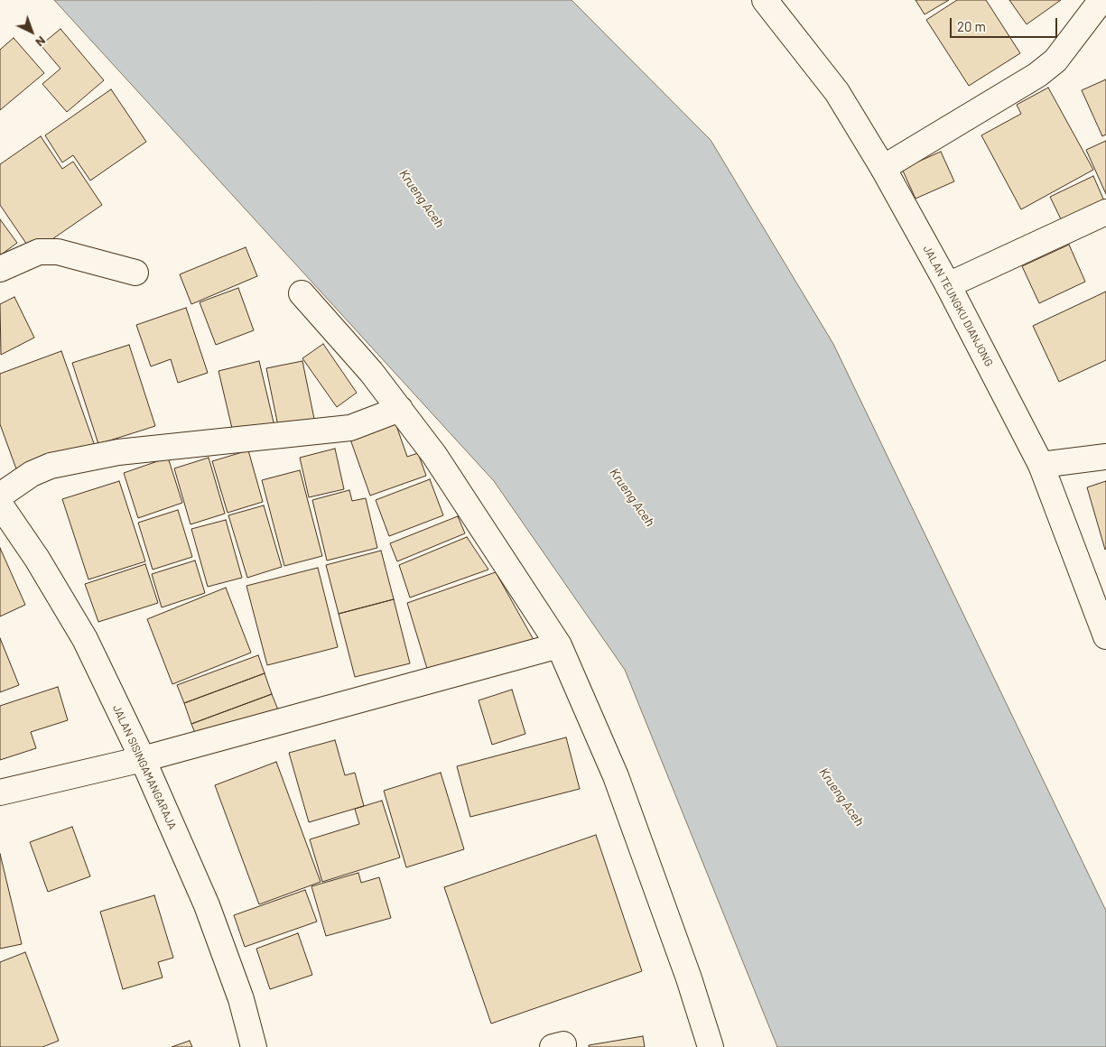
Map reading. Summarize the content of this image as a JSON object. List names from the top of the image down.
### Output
{
  "streets": {
    "street": ["JALAN TEUNGKU DIANJONG", "JALAN SISINGAMANGARAJA"]
  },
  "water": ["Krueng Aceh"],
  "scale_bar": "20 m",
  "north": "bottom right"
}
